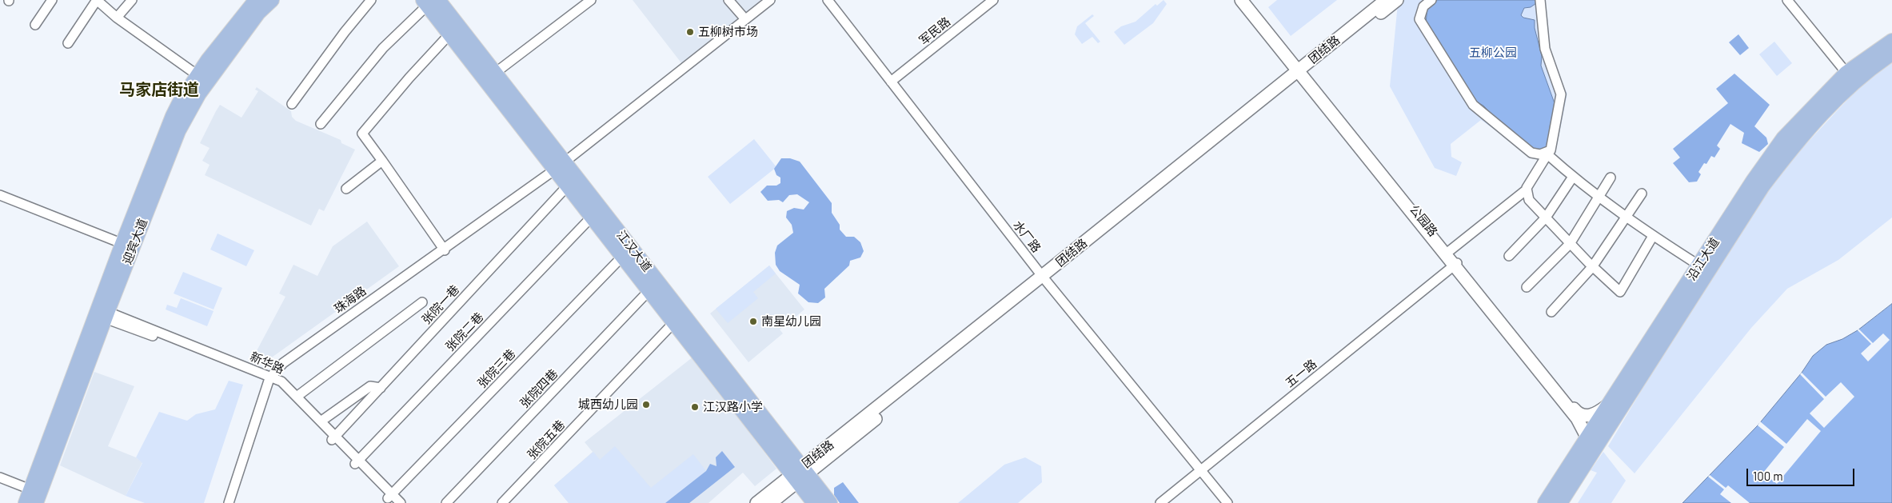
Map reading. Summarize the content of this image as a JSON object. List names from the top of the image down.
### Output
{
  "streets": {
    "main road": ["迎宾大道", "江汉大道", "沿江大道"],
    "street": [
      "军民路",
      "团结路",
      "公园路",
      "水厂路",
      "珠海路",
      "张院一巷",
      "张院二巷",
      "新华路",
      "张院三巷",
      "五一路",
      "张院四巷",
      "张院五巷"
    ]
  },
  "crossings": [
    ["军民路", "水厂路"],
    ["团结路", "公园路"],
    ["团结路", "水厂路"],
    ["团结路", "江汉大道"],
    ["公园路", "沿江大道"],
    ["公园路", "五一路"],
    ["水厂路", "五一路"],
    ["迎宾大道", "新华路"],
    ["江汉大道", "珠海路"],
    ["江汉大道", "张院一巷"],
    ["江汉大道", "张院二巷"],
    ["江汉大道", "张院三巷"],
    ["江汉大道", "张院四巷"],
    ["江汉大道", "张院五巷"],
    ["珠海路", "新华路"],
    ["张院一巷", "新华路"],
    ["张院二巷", "新华路"],
    ["新华路", "张院三巷"]
  ],
  "districts": ["马家店街道"],
  "parks": ["五柳公园"],
  "places": [
    "五柳树市场",
    "南星幼儿园",
    "城西幼儿园",
    "江汉路小学"
  ],
  "scale_bar": "100 m"
}
